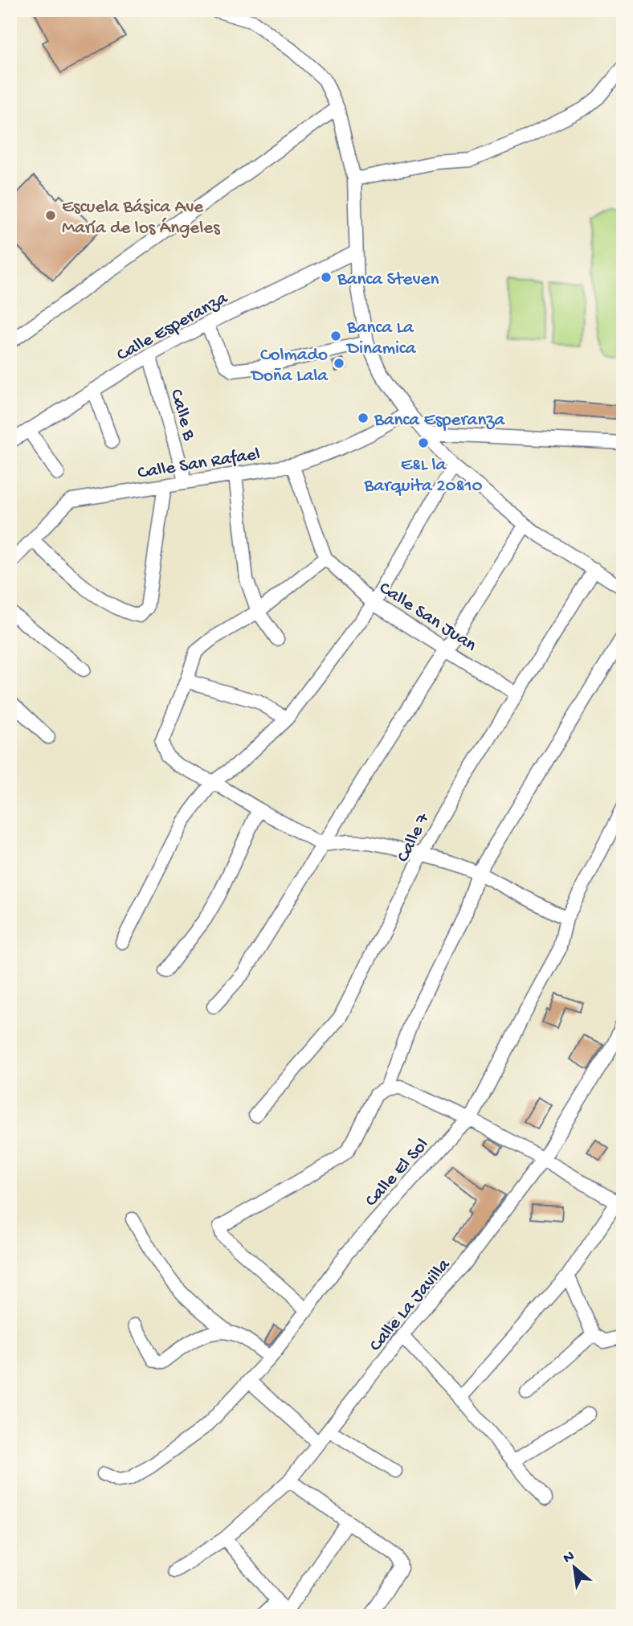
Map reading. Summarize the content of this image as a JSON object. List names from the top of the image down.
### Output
{
  "streets": {
    "street": [
      "Calle Esperanza",
      "Calle B",
      "Calle San Rafael",
      "Calle San Juan",
      "Calle 7",
      "Calle El Sol",
      "Calle La Javilla"
    ]
  },
  "crossings": [
    ["Calle Esperanza", "Calle B"],
    ["Calle B", "Calle San Rafael"],
    ["Calle San Rafael", "Calle San Juan"],
    ["Calle San Juan", "Calle 7"]
  ],
  "places": [
    "Escuela Básica Ave María de los Ángeles",
    "Banca Steven",
    "Banca La Dinamica",
    "Colmado Doña Lala",
    "Banca Esperanza",
    "E&L la Barquita 20&10"
  ],
  "north": "top left"
}
